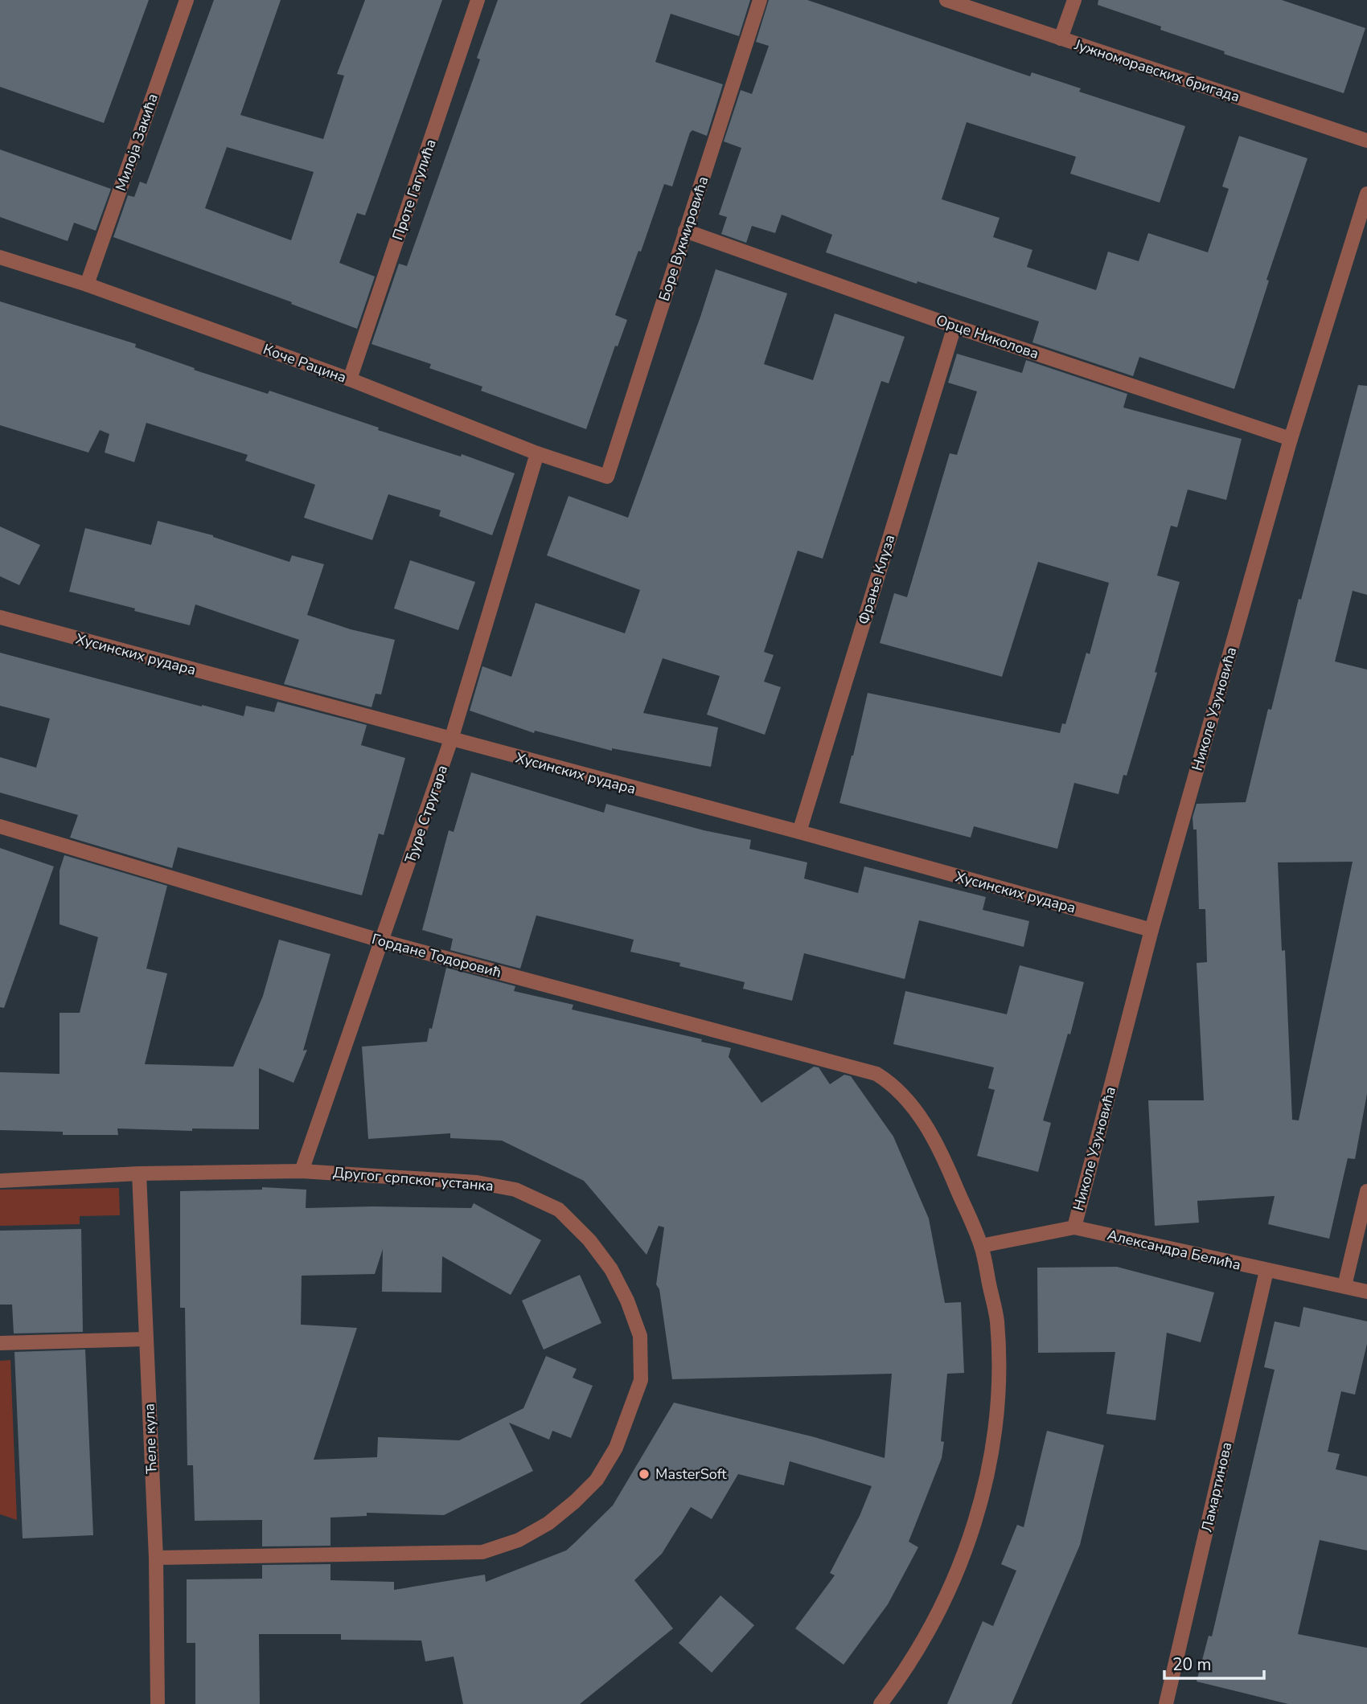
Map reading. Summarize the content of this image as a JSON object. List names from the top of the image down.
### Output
{
  "streets": {
    "street": [
      "Јужноморавских бригада",
      "Милоја Закића",
      "Проте Гагулића",
      "Боре Вукмировића",
      "Орце Николова",
      "Коче Рацина",
      "Фрање Клуза",
      "Хусинских рудара",
      "Николе Узуновића",
      "Ђуре Стругара",
      "Гордане Тодоровић",
      "Другог српског устанка",
      "Александра Белића",
      "Ћеле кула",
      "Ламартинова"
    ]
  },
  "crossings": [
    ["Милоја Закића", "Коче Рацина"],
    ["Проте Гагулића", "Коче Рацина"],
    ["Боре Вукмировића", "Орце Николова"],
    ["Боре Вукмировића", "Коче Рацина"],
    ["Орце Николова", "Фрање Клуза"],
    ["Орце Николова", "Николе Узуновића"],
    ["Коче Рацина", "Ђуре Стругара"],
    ["Фрање Клуза", "Хусинских рудара"],
    ["Хусинских рудара", "Николе Узуновића"],
    ["Хусинских рудара", "Ђуре Стругара"],
    ["Николе Узуновића", "Александра Белића"],
    ["Ђуре Стругара", "Гордане Тодоровић"],
    ["Ђуре Стругара", "Другог српског устанка"],
    ["Гордане Тодоровић", "Александра Белића"],
    ["Другог српског устанка", "Ћеле кула"],
    ["Александра Белића", "Ламартинова"]
  ],
  "places": ["MasterSoft"],
  "scale_bar": "20 m"
}
